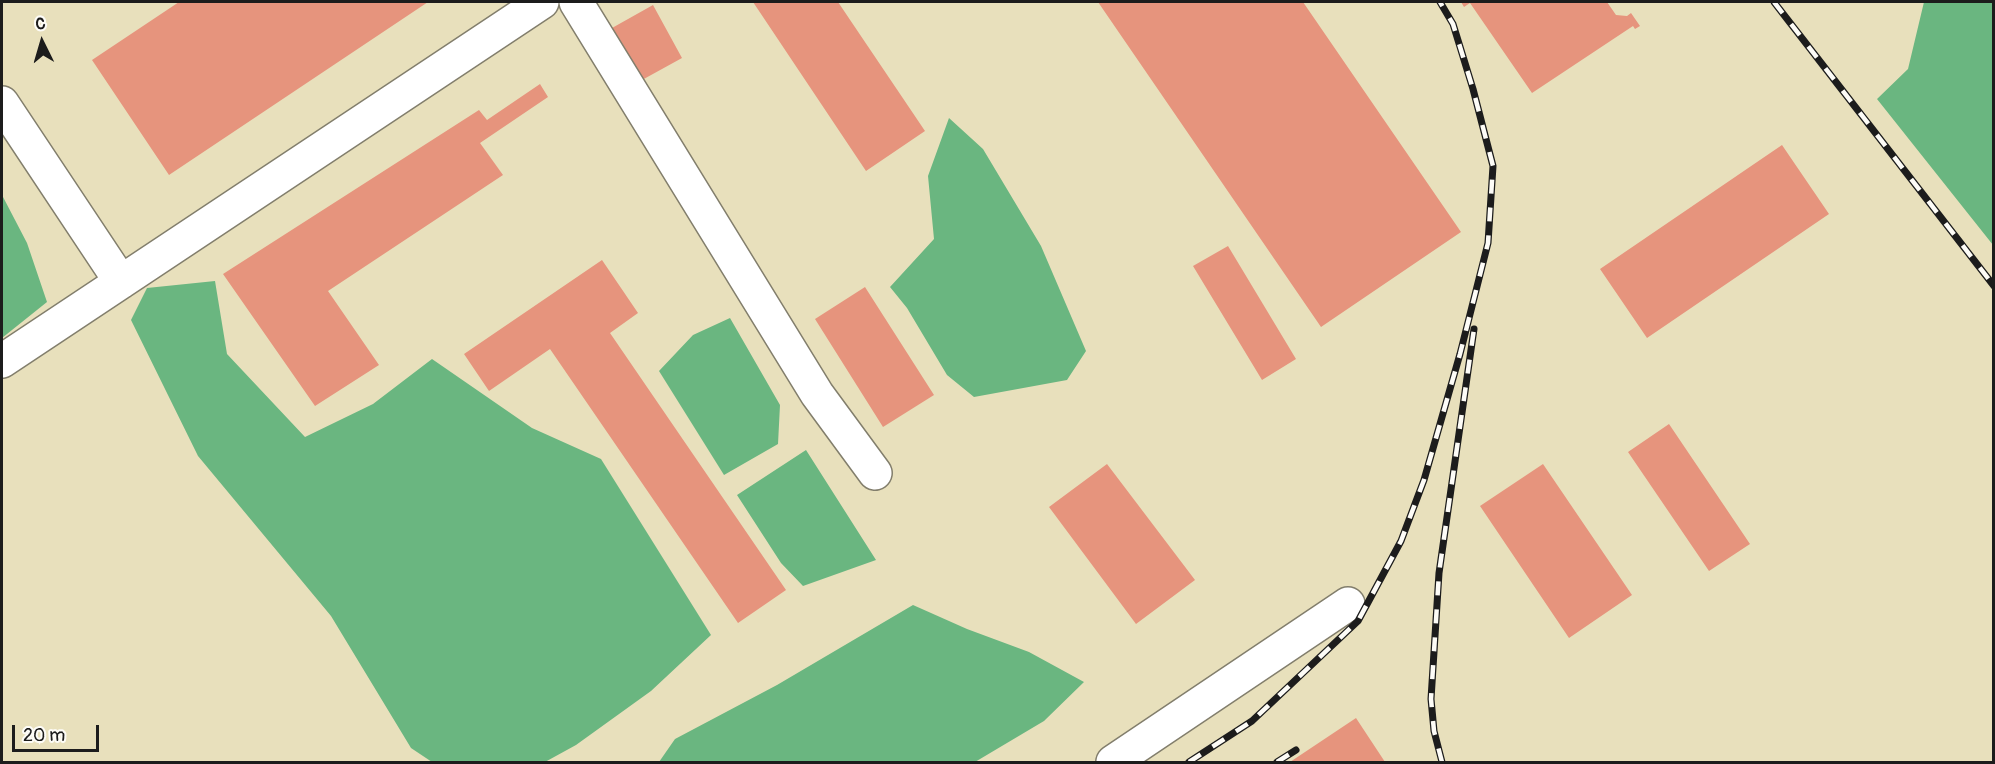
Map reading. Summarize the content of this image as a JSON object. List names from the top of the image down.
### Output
{
  "scale_bar": "20 m",
  "north": "top"
}
